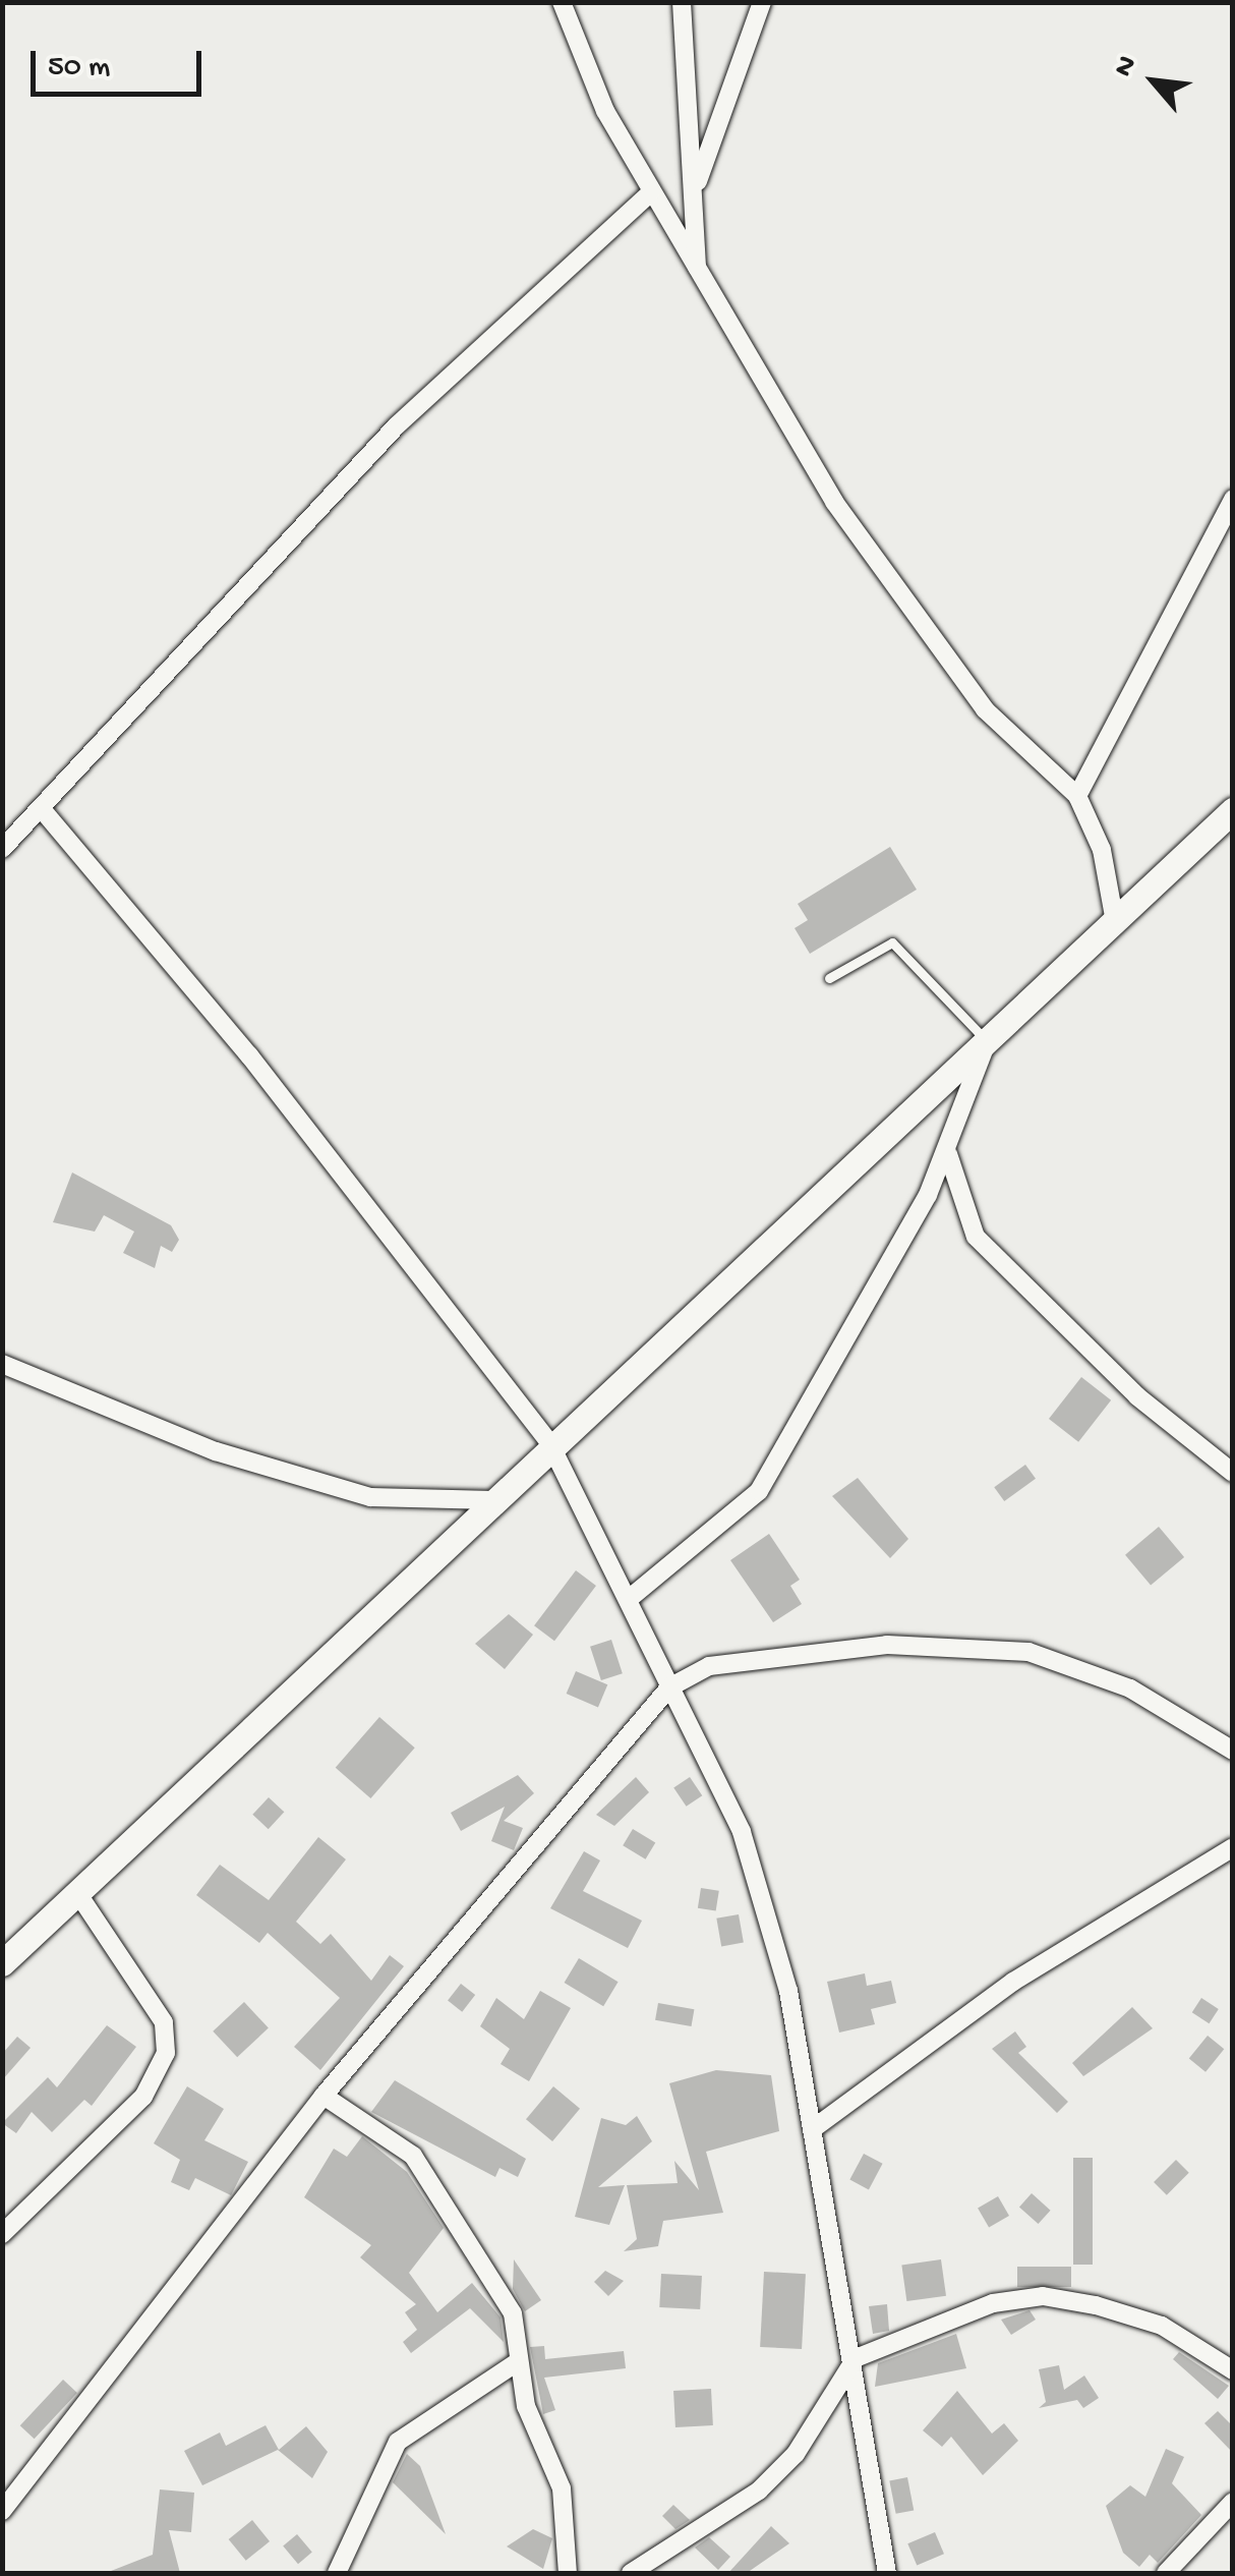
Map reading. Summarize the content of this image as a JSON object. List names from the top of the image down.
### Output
{
  "scale_bar": "50 m",
  "north": "top left"
}
